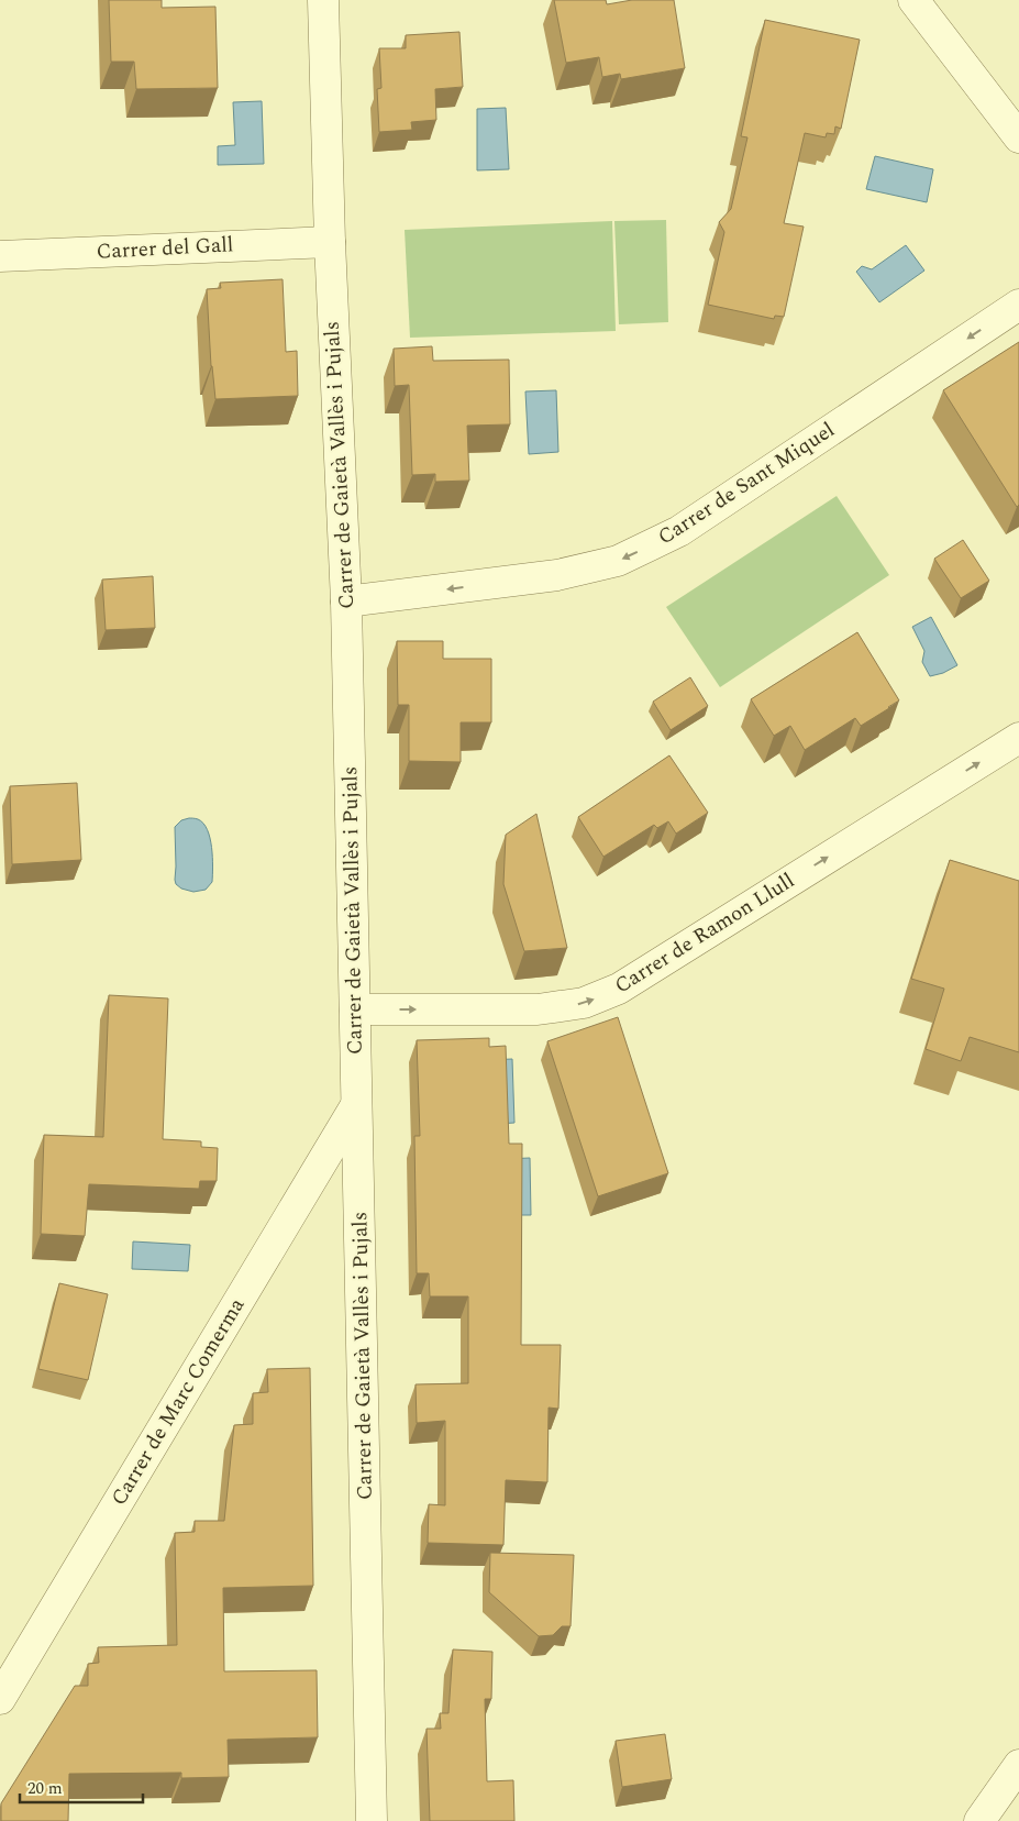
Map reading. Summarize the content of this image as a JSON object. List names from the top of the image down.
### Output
{
  "streets": {
    "street": [
      "Carrer del Gall",
      "Carrer de Gaietà Vallès i Pujals",
      "Carrer de Sant Miquel",
      "Carrer de Ramon Llull",
      "Carrer de Marc Comerma"
    ]
  },
  "crossings": [
    ["Carrer del Gall", "Carrer de Gaietà Vallès i Pujals"],
    ["Carrer de Gaietà Vallès i Pujals", "Carrer de Sant Miquel"],
    ["Carrer de Gaietà Vallès i Pujals", "Carrer de Ramon Llull"],
    ["Carrer de Gaietà Vallès i Pujals", "Carrer de Marc Comerma"]
  ],
  "one_way": ["Carrer de Sant Miquel", "Carrer de Ramon Llull"],
  "scale_bar": "20 m"
}
